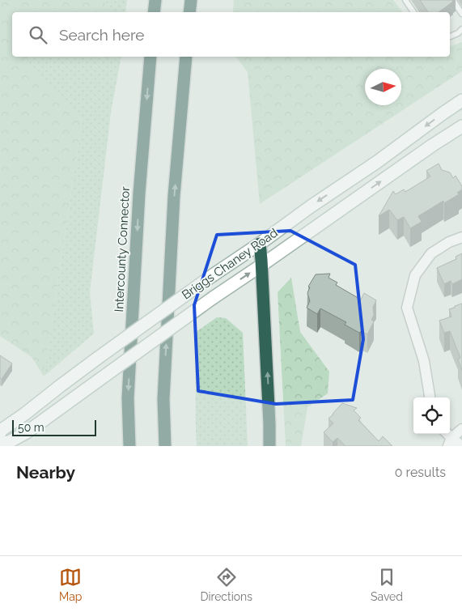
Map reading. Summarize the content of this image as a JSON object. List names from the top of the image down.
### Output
{
  "streets": {
    "highway": ["Intercounty Connector"],
    "main road": ["Briggs Chaney Road"]
  },
  "scale_bar": "50 m",
  "north": "right",
  "page": {
    "search": "Search here",
    "scale": "50 m",
    "heading": ["Nearby", "0 results"],
    "nav": ["Map", "Directions", "Saved"]
  }
}
